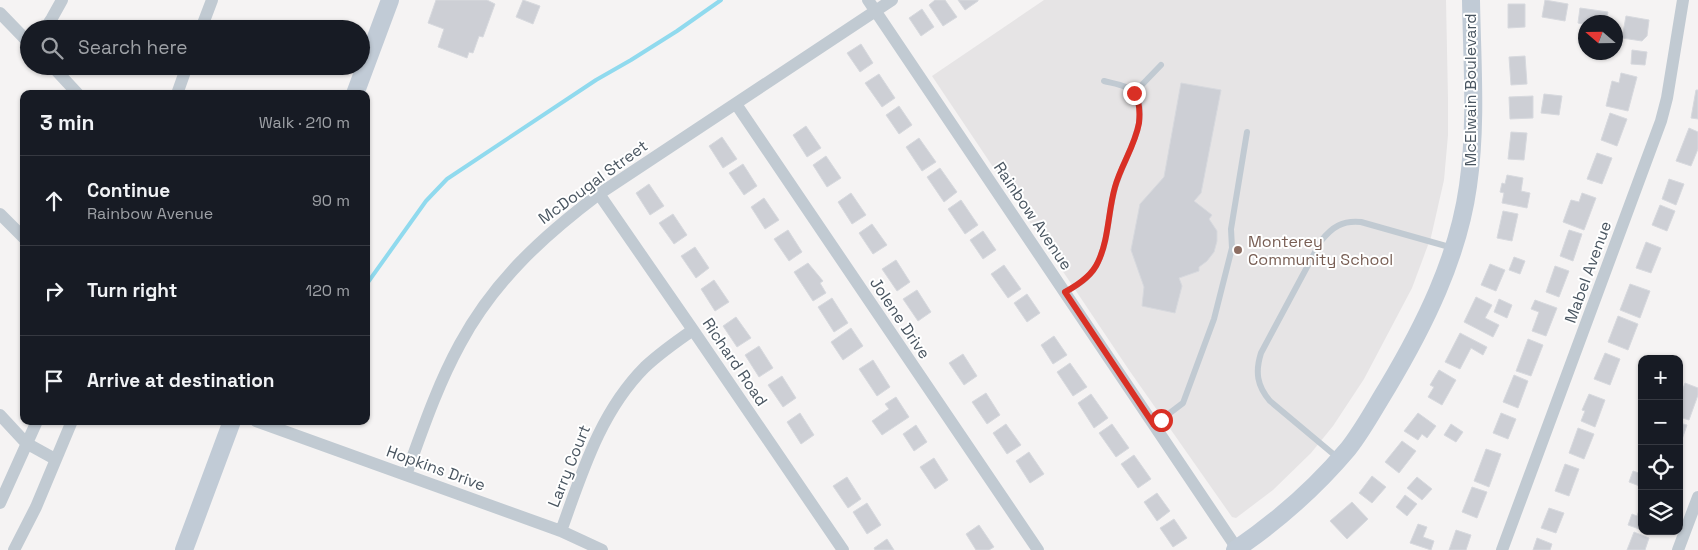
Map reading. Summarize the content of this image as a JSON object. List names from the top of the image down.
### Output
{
  "streets": {
    "street": [
      "McElwain Boulevard",
      "McDougal Street",
      "Rainbow Avenue",
      "Mabel Avenue",
      "Jolene Drive",
      "Richard Road",
      "Larry Court",
      "Hopkins Drive"
    ]
  },
  "crossings": [
    ["McElwain Boulevard", "Rainbow Avenue"],
    ["McDougal Street", "Rainbow Avenue"],
    ["McDougal Street", "Jolene Drive"],
    ["McDougal Street", "Richard Road"],
    ["McDougal Street", "Hopkins Drive"],
    ["Richard Road", "Larry Court"],
    ["Larry Court", "Hopkins Drive"]
  ],
  "places": ["Monterey Community School"],
  "north": "left",
  "page": {
    "search": "Search here",
    "heading": ["3 min", "Walk · 210 m"],
    "list": [
      ["Continue", "Rainbow Avenue", "90 m"],
      ["Turn right", "120 m"],
      "Arrive at destination"
    ],
    "map_buttons": ["+", "−"]
  }
}
